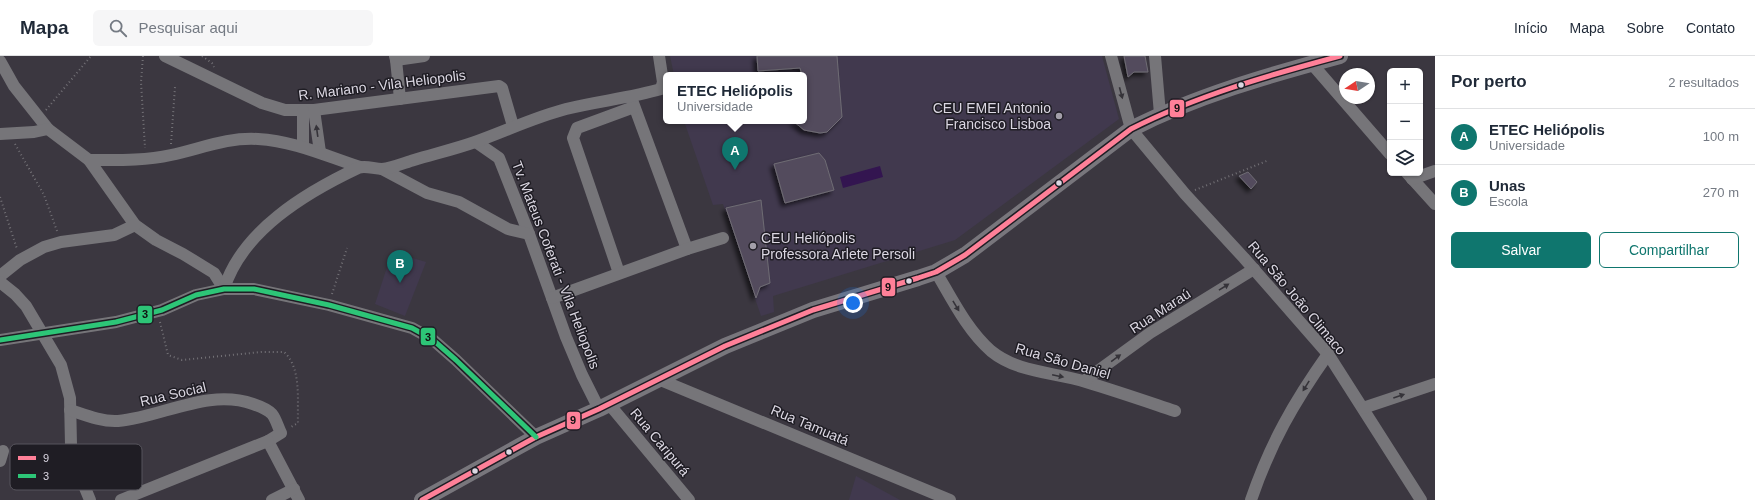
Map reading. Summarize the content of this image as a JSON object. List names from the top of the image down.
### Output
{
  "streets": {
    "street": [
      "R. Mariano - Vila Heliopolis",
      "Tv. Mateus Coferati - Vila Heliopolis",
      "Rua São João Climaco",
      "Rua Maraú",
      "Rua São Daniel",
      "Rua Social",
      "Rua Tamuatá",
      "Rua Caripurá"
    ]
  },
  "crossings": [
    ["Tv. Mateus Coferati - Vila Heliopolis", "Rua Caripurá"],
    ["Rua São João Climaco", "Rua Maraú"],
    ["Rua Maraú", "Rua São Daniel"]
  ],
  "one_way": ["Rua Maraú", "Rua São Daniel"],
  "places": ["CEU EMEI Antonio Francisco Lisboa", "CEU Heliópolis Professora Arlete Persoli"],
  "lines": ["transit line 9", "transit line 3"],
  "legend": ["9", "3"],
  "north": "left",
  "page": {
    "header": "Mapa",
    "search": "Pesquisar aqui",
    "nav": [
      "Início",
      "Mapa",
      "Sobre",
      "Contato"
    ],
    "heading": ["Por perto", "2 resultados"],
    "map_buttons": ["+", "−"],
    "popup": ["ETEC Heliópolis", "Universidade"],
    "list": [
      {
        "mark": "A",
        "name": "ETEC Heliópolis",
        "note": "Universidade",
        "value": "100 m"
      },
      {
        "mark": "B",
        "name": "Unas",
        "note": "Escola",
        "value": "270 m"
      }
    ],
    "pins": ["A", "B"],
    "buttons": ["Salvar", "Compartilhar"]
  }
}
